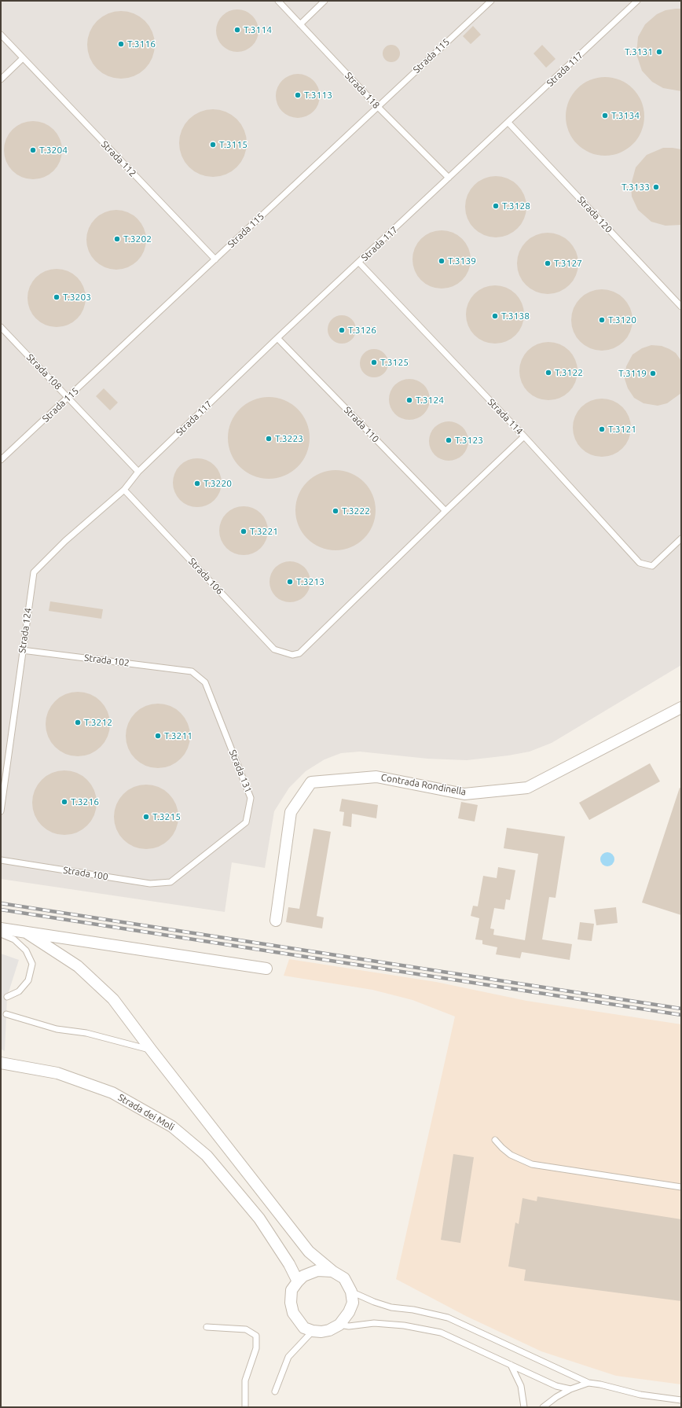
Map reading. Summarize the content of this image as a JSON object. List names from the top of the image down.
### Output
{
  "streets": {
    "street": ["Contrada Rondinella", "Strada dei Moli"],
    "lane": [
      "Strada 115",
      "Strada 117",
      "Strada 118",
      "Strada 112",
      "Strada 120",
      "Strada 108",
      "Strada 114",
      "Strada 110",
      "Strada 106",
      "Strada 124",
      "Strada 102",
      "Strada 131",
      "Strada 100"
    ]
  },
  "crossings": [
    ["Strada 115", "Strada 118"],
    ["Strada 115", "Strada 112"],
    ["Strada 115", "Strada 108"],
    ["Strada 117", "Strada 118"],
    ["Strada 117", "Strada 120"],
    ["Strada 117", "Strada 108"],
    ["Strada 117", "Strada 114"],
    ["Strada 117", "Strada 110"],
    ["Strada 117", "Strada 106"],
    ["Strada 117", "Strada 124"],
    ["Strada 110", "Strada 106"],
    ["Strada 106", "Strada 124"],
    ["Strada 124", "Strada 102"],
    ["Strada 102", "Strada 131"],
    ["Strada 131", "Strada 100"]
  ],
  "places": [
    "T.3114",
    "T.3116",
    "T.3131",
    "T.3113",
    "T.3134",
    "T.3115",
    "T.3204",
    "T.3133",
    "T.3128",
    "T.3202",
    "T.3139",
    "T.3127",
    "T.3203",
    "T.3138",
    "T.3120",
    "T.3126",
    "T.3125",
    "T.3122",
    "T.3119",
    "T.3124",
    "T.3121",
    "T.3223",
    "T.3123",
    "T.3220",
    "T.3222",
    "T.3221",
    "T.3213",
    "T.3212",
    "T.3211",
    "T.3216",
    "T.3215"
  ]
}
